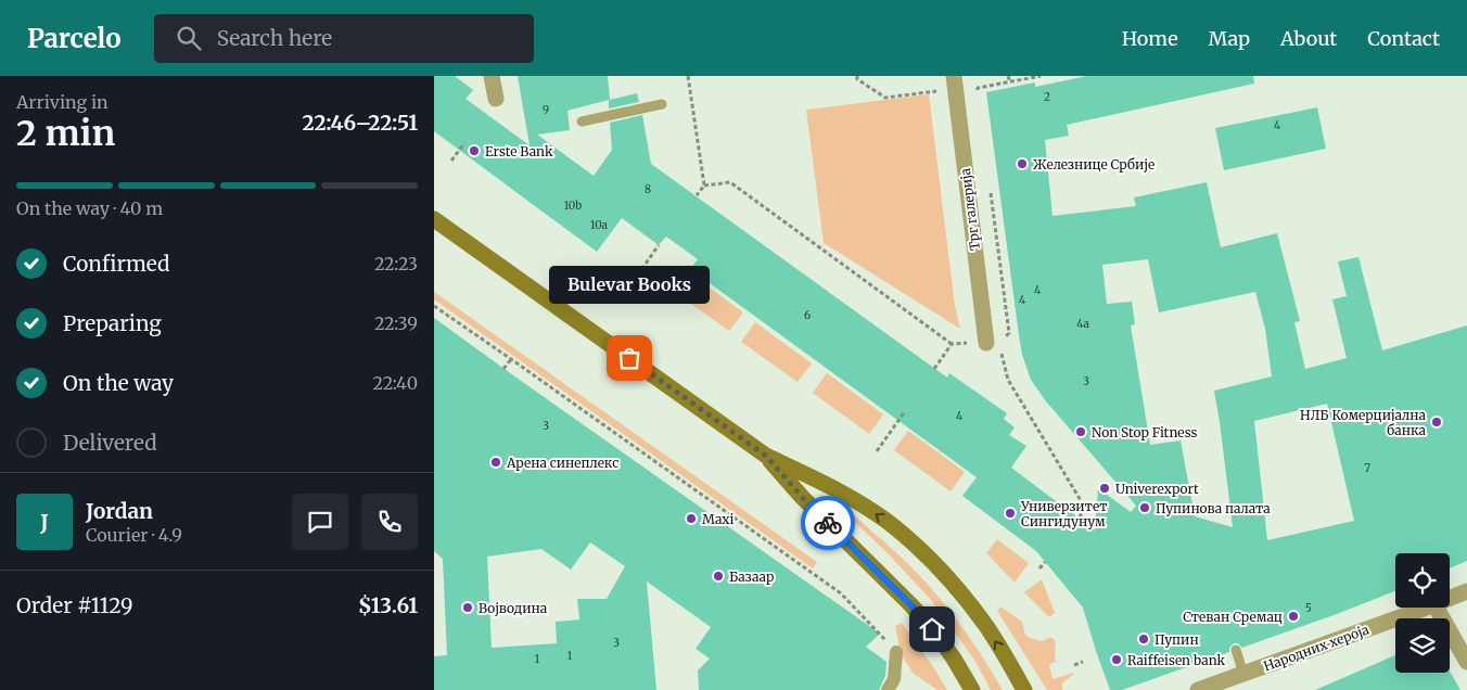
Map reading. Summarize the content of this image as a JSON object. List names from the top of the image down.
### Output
{
  "streets": {
    "street": ["Трг галерија", "Народних хероја"]
  },
  "places": [
    "Erste Bank",
    "Железнице Србије",
    "Bulevar Books",
    "НЛБ Комерцијална банка",
    "Non Stop Fitness",
    "Арена синеплекс",
    "Univerexport",
    "Пупинова палата",
    "Универзитет Сингидунум",
    "Maxi",
    "Базаар",
    "Војводина",
    "Стеван Сремац",
    "Пупин",
    "Raiffeisen bank"
  ],
  "house_numbers": [
    "2",
    "9",
    "4",
    "8",
    "10b",
    "10a",
    "4",
    "4",
    "6",
    "4a",
    "3",
    "4",
    "3",
    "7",
    "5",
    "3",
    "1",
    "1"
  ],
  "page": {
    "header": "Parcelo",
    "search": "Search here",
    "nav": [
      "Home",
      "Map",
      "About",
      "Contact"
    ],
    "heading": ["2 min", "Arriving in", "22:46–22:51"],
    "panel": [
      "Jordan",
      "Courier · 4.9",
      "Order #1129",
      "$13.61"
    ],
    "bar": "On the way · 40 m",
    "list": [
      ["Confirmed", "22:23"],
      ["Preparing", "22:39"],
      ["On the way", "22:40"],
      "Delivered"
    ],
    "bubble": "Bulevar Books",
    "round": "J"
  }
}
